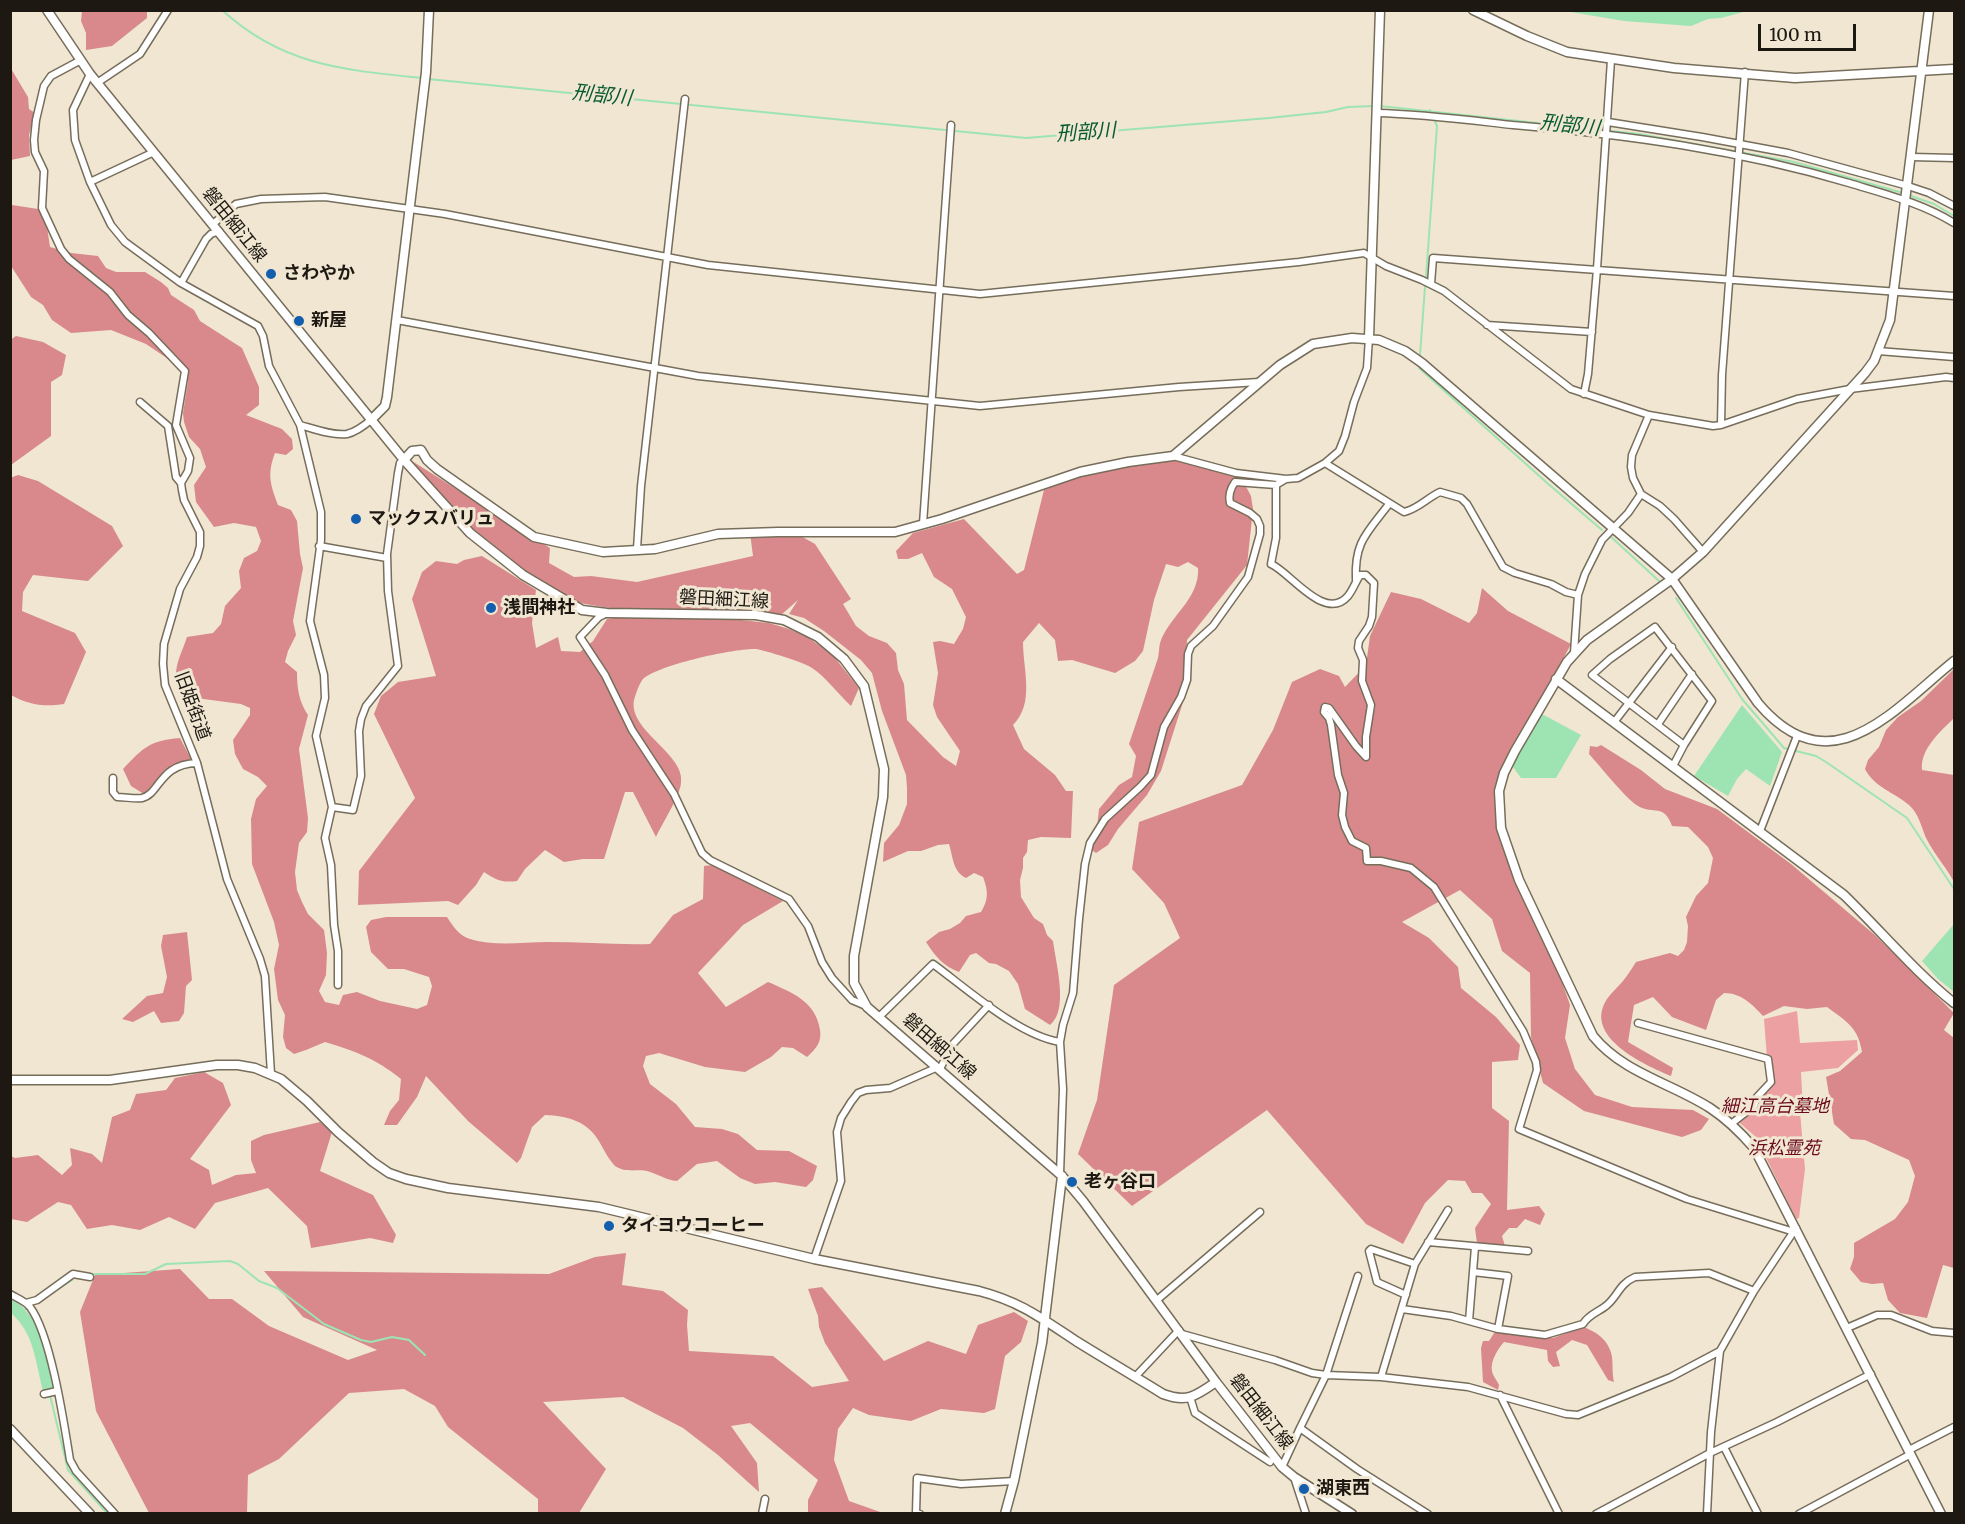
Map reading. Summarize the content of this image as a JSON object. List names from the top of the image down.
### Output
{
  "streets": {
    "street": ["磐田細江線", "旧姫街道"]
  },
  "water": ["刑部川"],
  "parks": ["細江高台墓地", "浜松霊苑"],
  "places": [
    "さわやか",
    "新屋",
    "マックスバリュ",
    "浅間神社",
    "老ヶ谷口",
    "タイヨウコーヒー",
    "湖東西"
  ],
  "scale_bar": "100 m"
}
